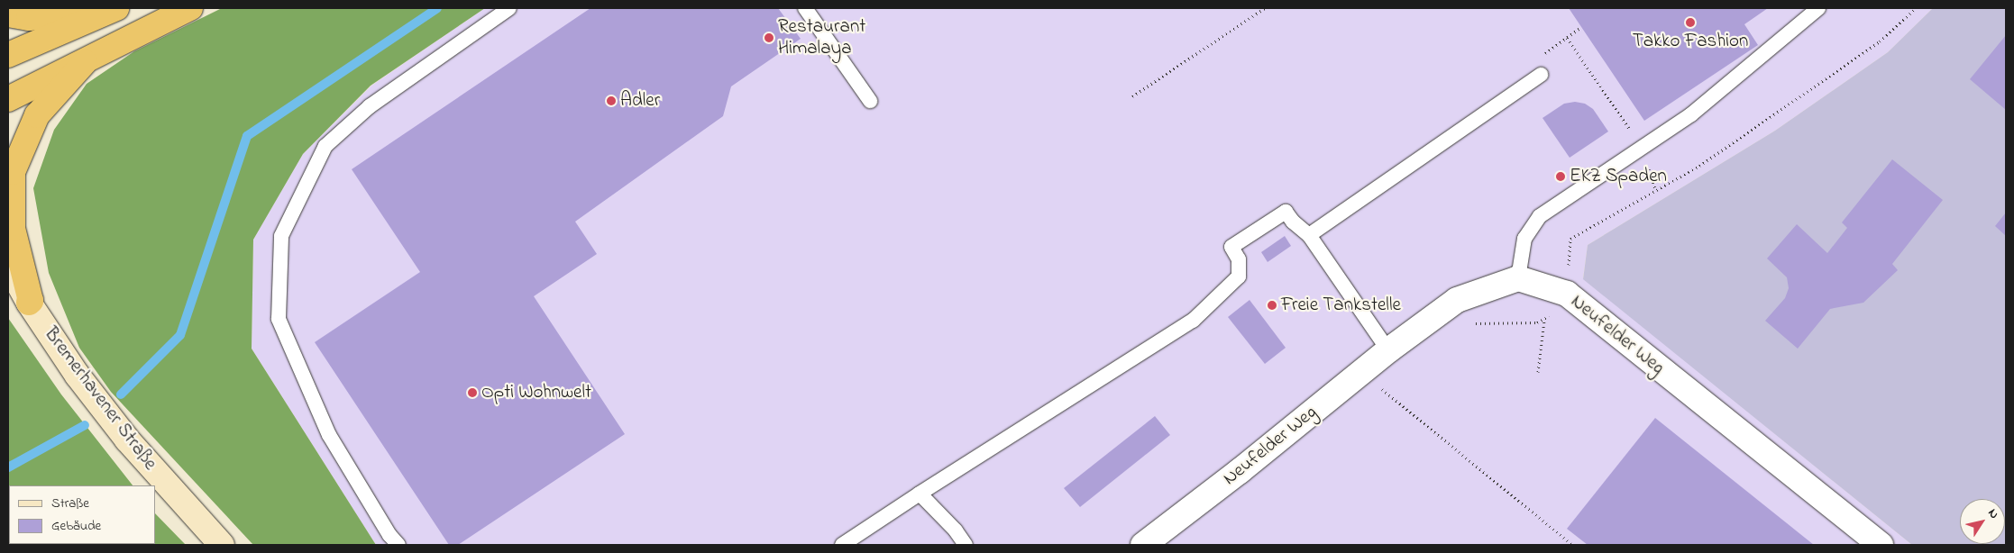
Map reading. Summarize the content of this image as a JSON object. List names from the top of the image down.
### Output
{
  "streets": {
    "main road": ["Bremerhavener Straße"],
    "street": ["Neufelder Weg"]
  },
  "places": [
    "Takko Fashion",
    "Restaurant Himalaya",
    "Adler",
    "EKZ Spaden",
    "Freie Tankstelle",
    "Opti Wohnwelt"
  ],
  "legend": ["Straße", "Gebäude"],
  "north": "top right"
}
